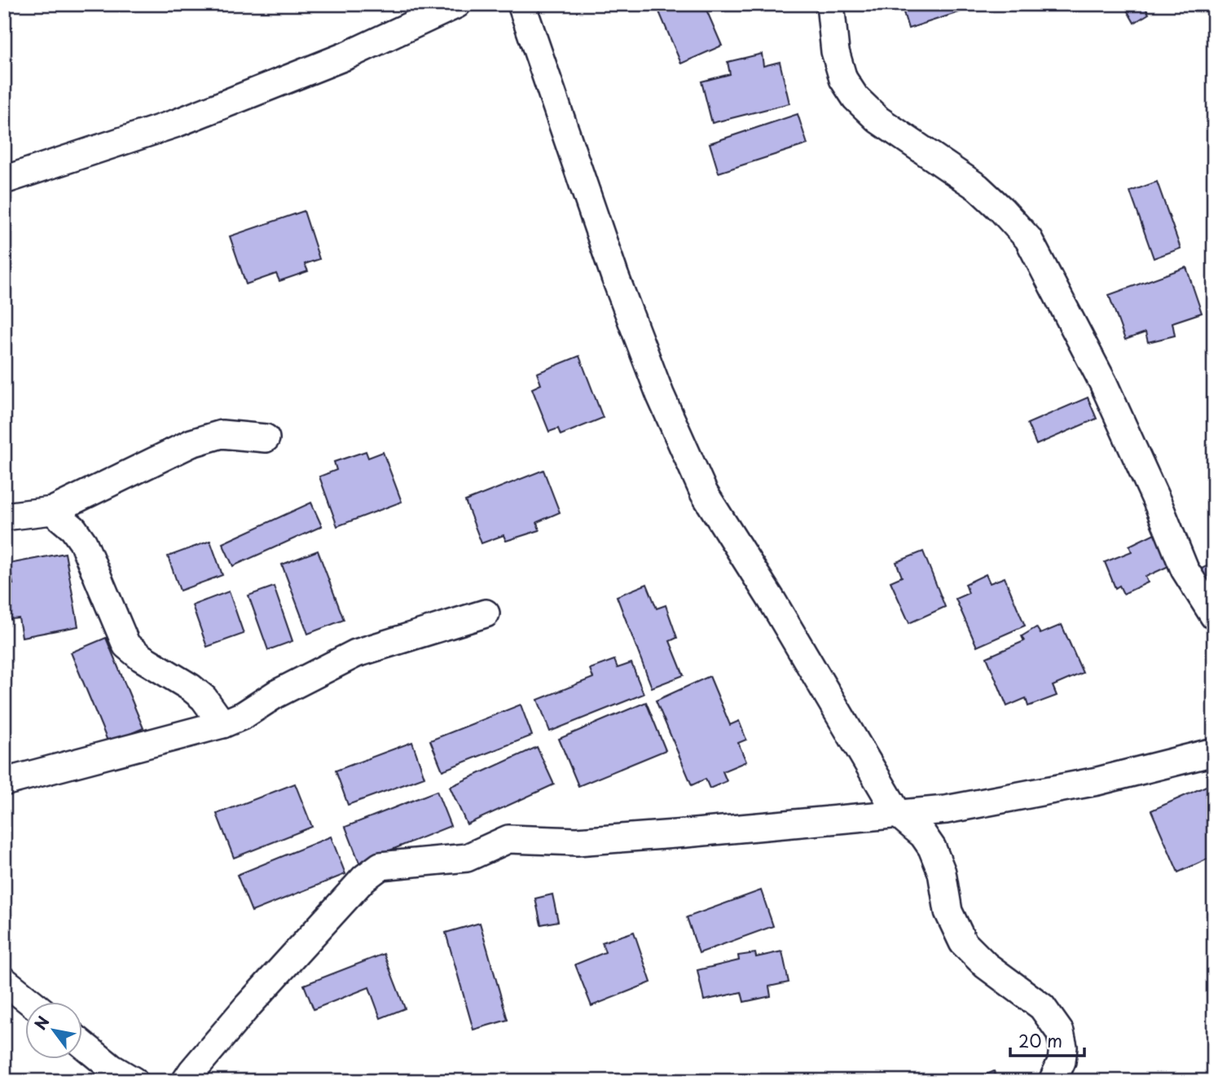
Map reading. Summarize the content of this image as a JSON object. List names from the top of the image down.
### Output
{
  "scale_bar": "20 m",
  "north": "top left"
}
